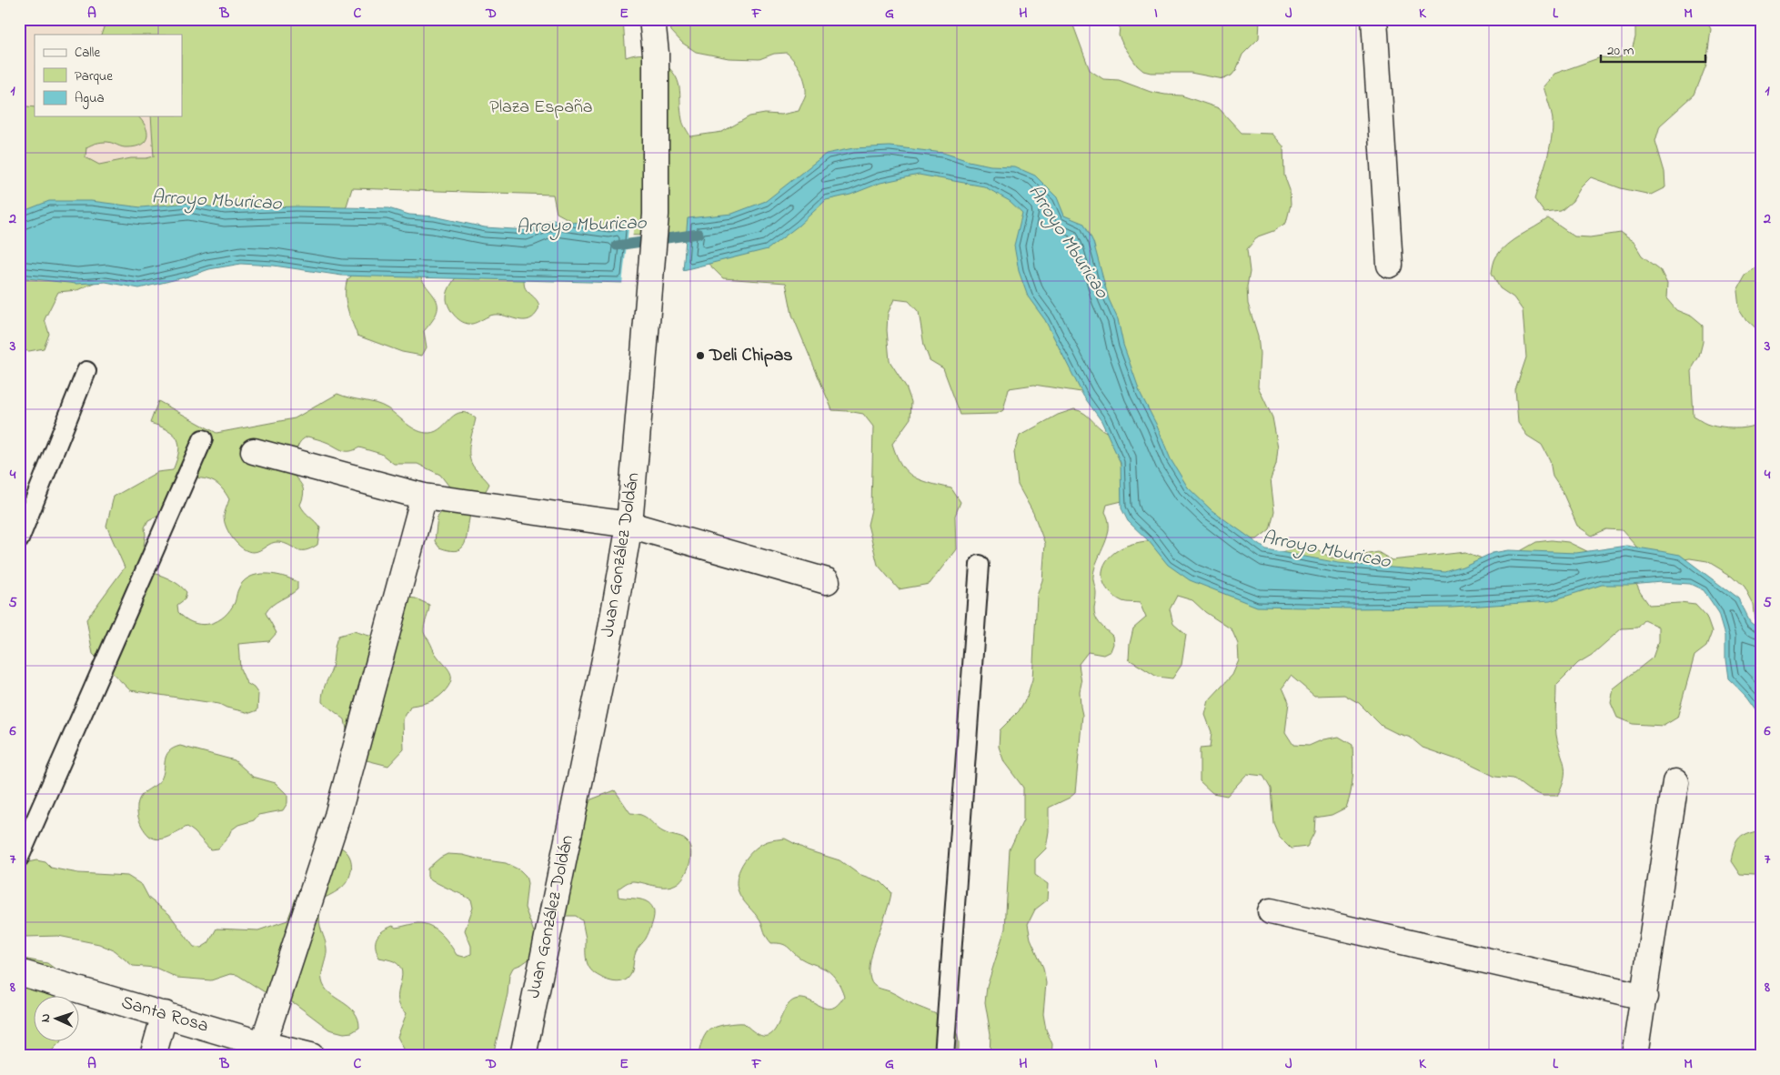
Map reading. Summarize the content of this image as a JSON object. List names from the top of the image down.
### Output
{
  "streets": {
    "street": ["Juan González Doldán", "Santa Rosa"]
  },
  "water": ["Arroyo Mburicao"],
  "parks": ["Plaza España"],
  "places": ["Deli Chipas"],
  "legend": ["Calle", "Parque", "Agua"],
  "scale_bar": "20 m",
  "north": "left",
  "grid": {
    "columns": [
      "A",
      "B",
      "C",
      "D",
      "E",
      "F",
      "G",
      "H",
      "I",
      "J",
      "K",
      "L",
      "M"
    ],
    "rows": [
      "1",
      "2",
      "3",
      "4",
      "5",
      "6",
      "7",
      "8"
    ]
  }
}
